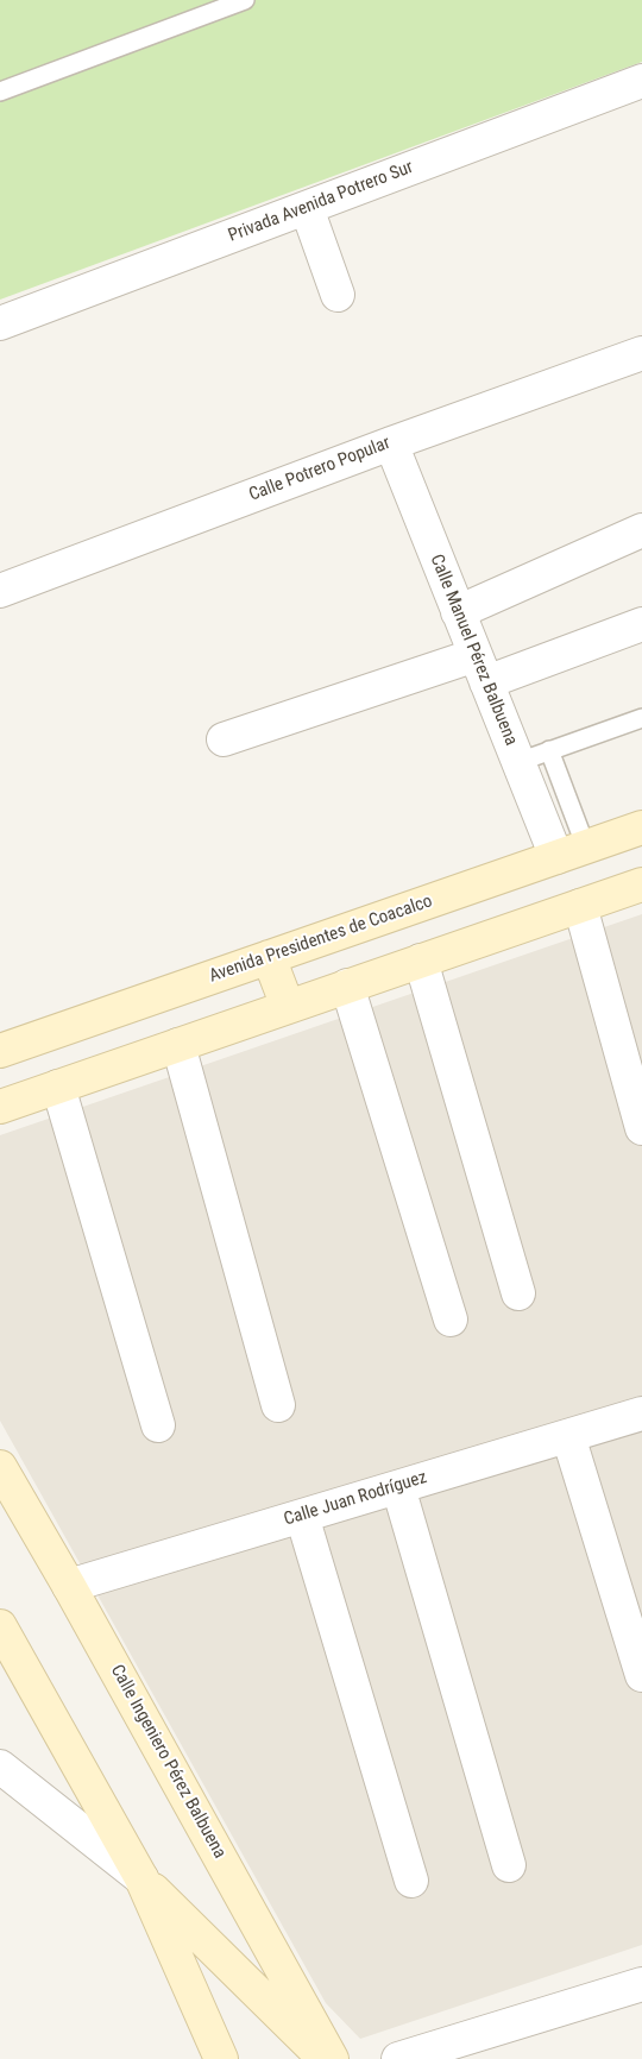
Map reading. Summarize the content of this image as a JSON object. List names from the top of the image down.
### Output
{
  "streets": {
    "main road": ["Avenida Presidentes de Coacalco", "Calle Ingeniero Pérez Balbuena"],
    "street": [
      "Privada Avenida Potrero Sur",
      "Calle Potrero Popular",
      "Calle Manuel Pérez Balbuena",
      "Calle Juan Rodríguez"
    ]
  },
  "crossings": [
    ["Calle Potrero Popular", "Calle Manuel Pérez Balbuena"],
    ["Calle Manuel Pérez Balbuena", "Avenida Presidentes de Coacalco"],
    ["Calle Juan Rodríguez", "Calle Ingeniero Pérez Balbuena"]
  ]
}
